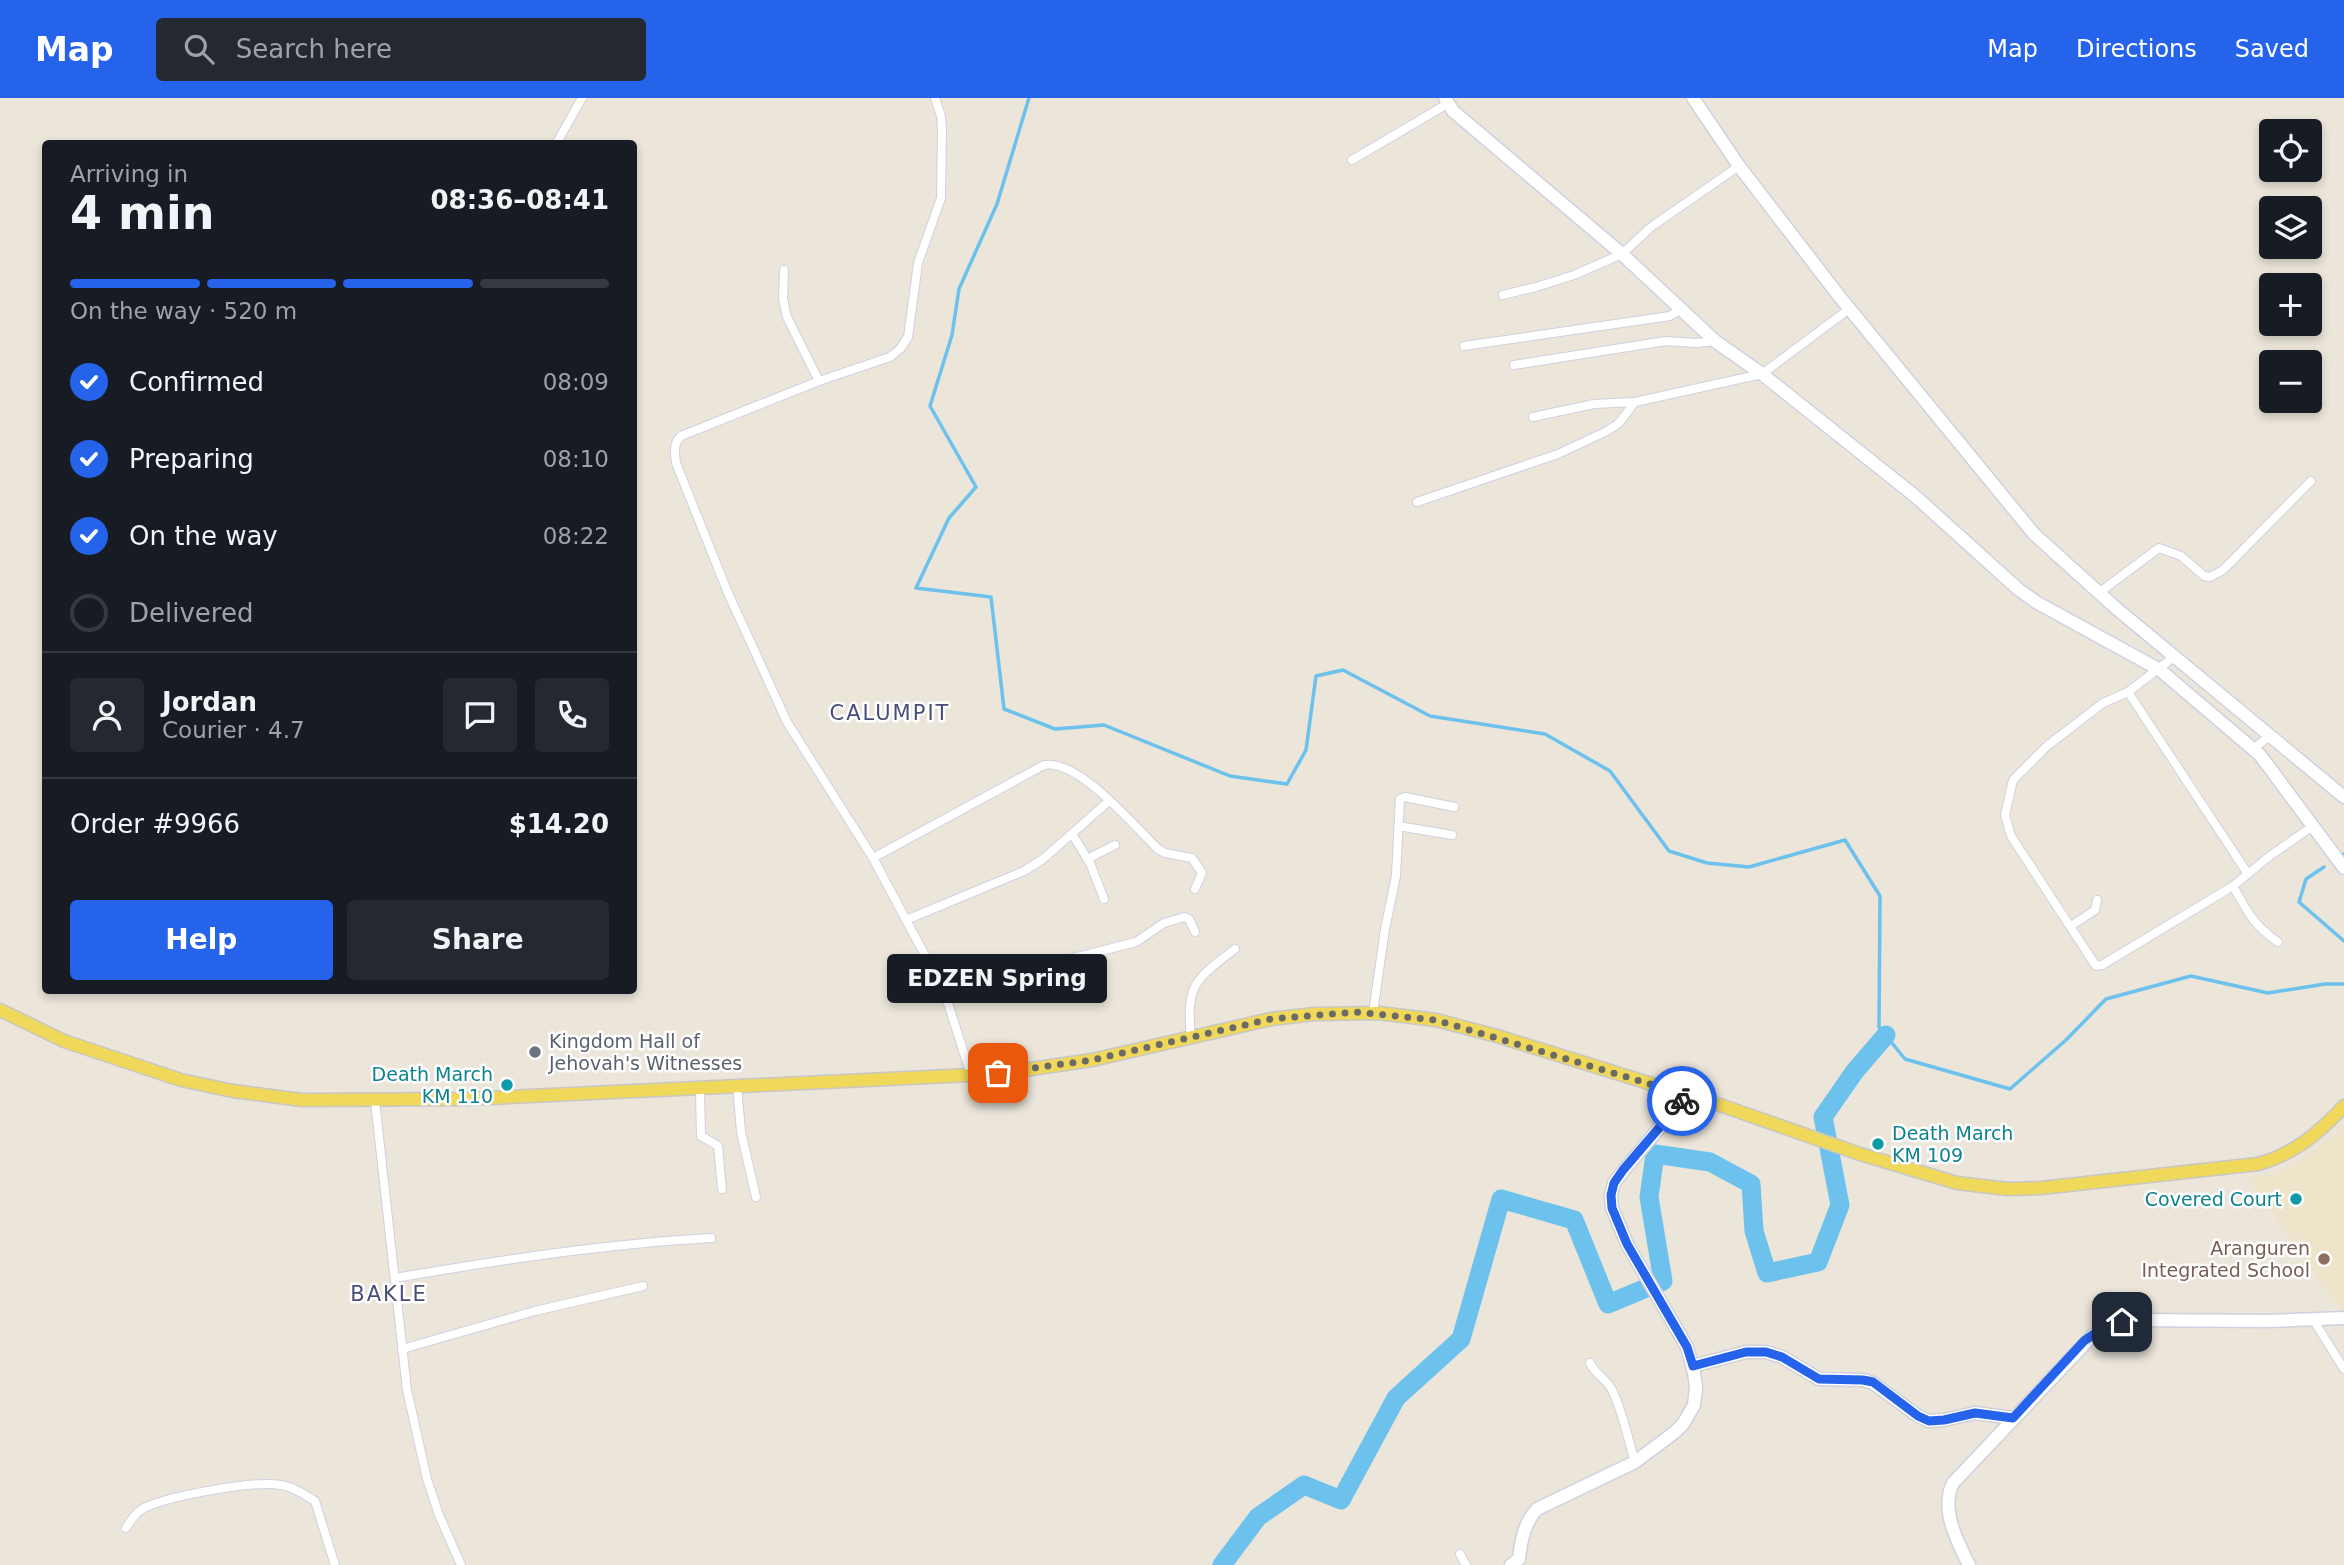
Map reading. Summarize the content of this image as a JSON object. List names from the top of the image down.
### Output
{
  "districts": ["CALUMPIT", "BAKLE"],
  "places": [
    "Kingdom Hall of Jehovah's Witnesses",
    "EDZEN Spring",
    "Death March KM 110",
    "Death March KM 109",
    "Covered Court",
    "Aranguren Integrated School"
  ],
  "page": {
    "header": "Map",
    "search": "Search here",
    "nav": ["Map", "Directions", "Saved"],
    "map_buttons": ["+", "−"],
    "heading": ["4 min", "Arriving in", "08:36–08:41"],
    "panel": [
      "Jordan",
      "Courier · 4.7",
      "Order #9966",
      "$14.20"
    ],
    "bar": "On the way · 520 m",
    "list": [
      ["Confirmed", "08:09"],
      ["Preparing", "08:10"],
      ["On the way", "08:22"],
      "Delivered"
    ],
    "buttons": ["Help", "Share"],
    "bubble": "EDZEN Spring"
  }
}
